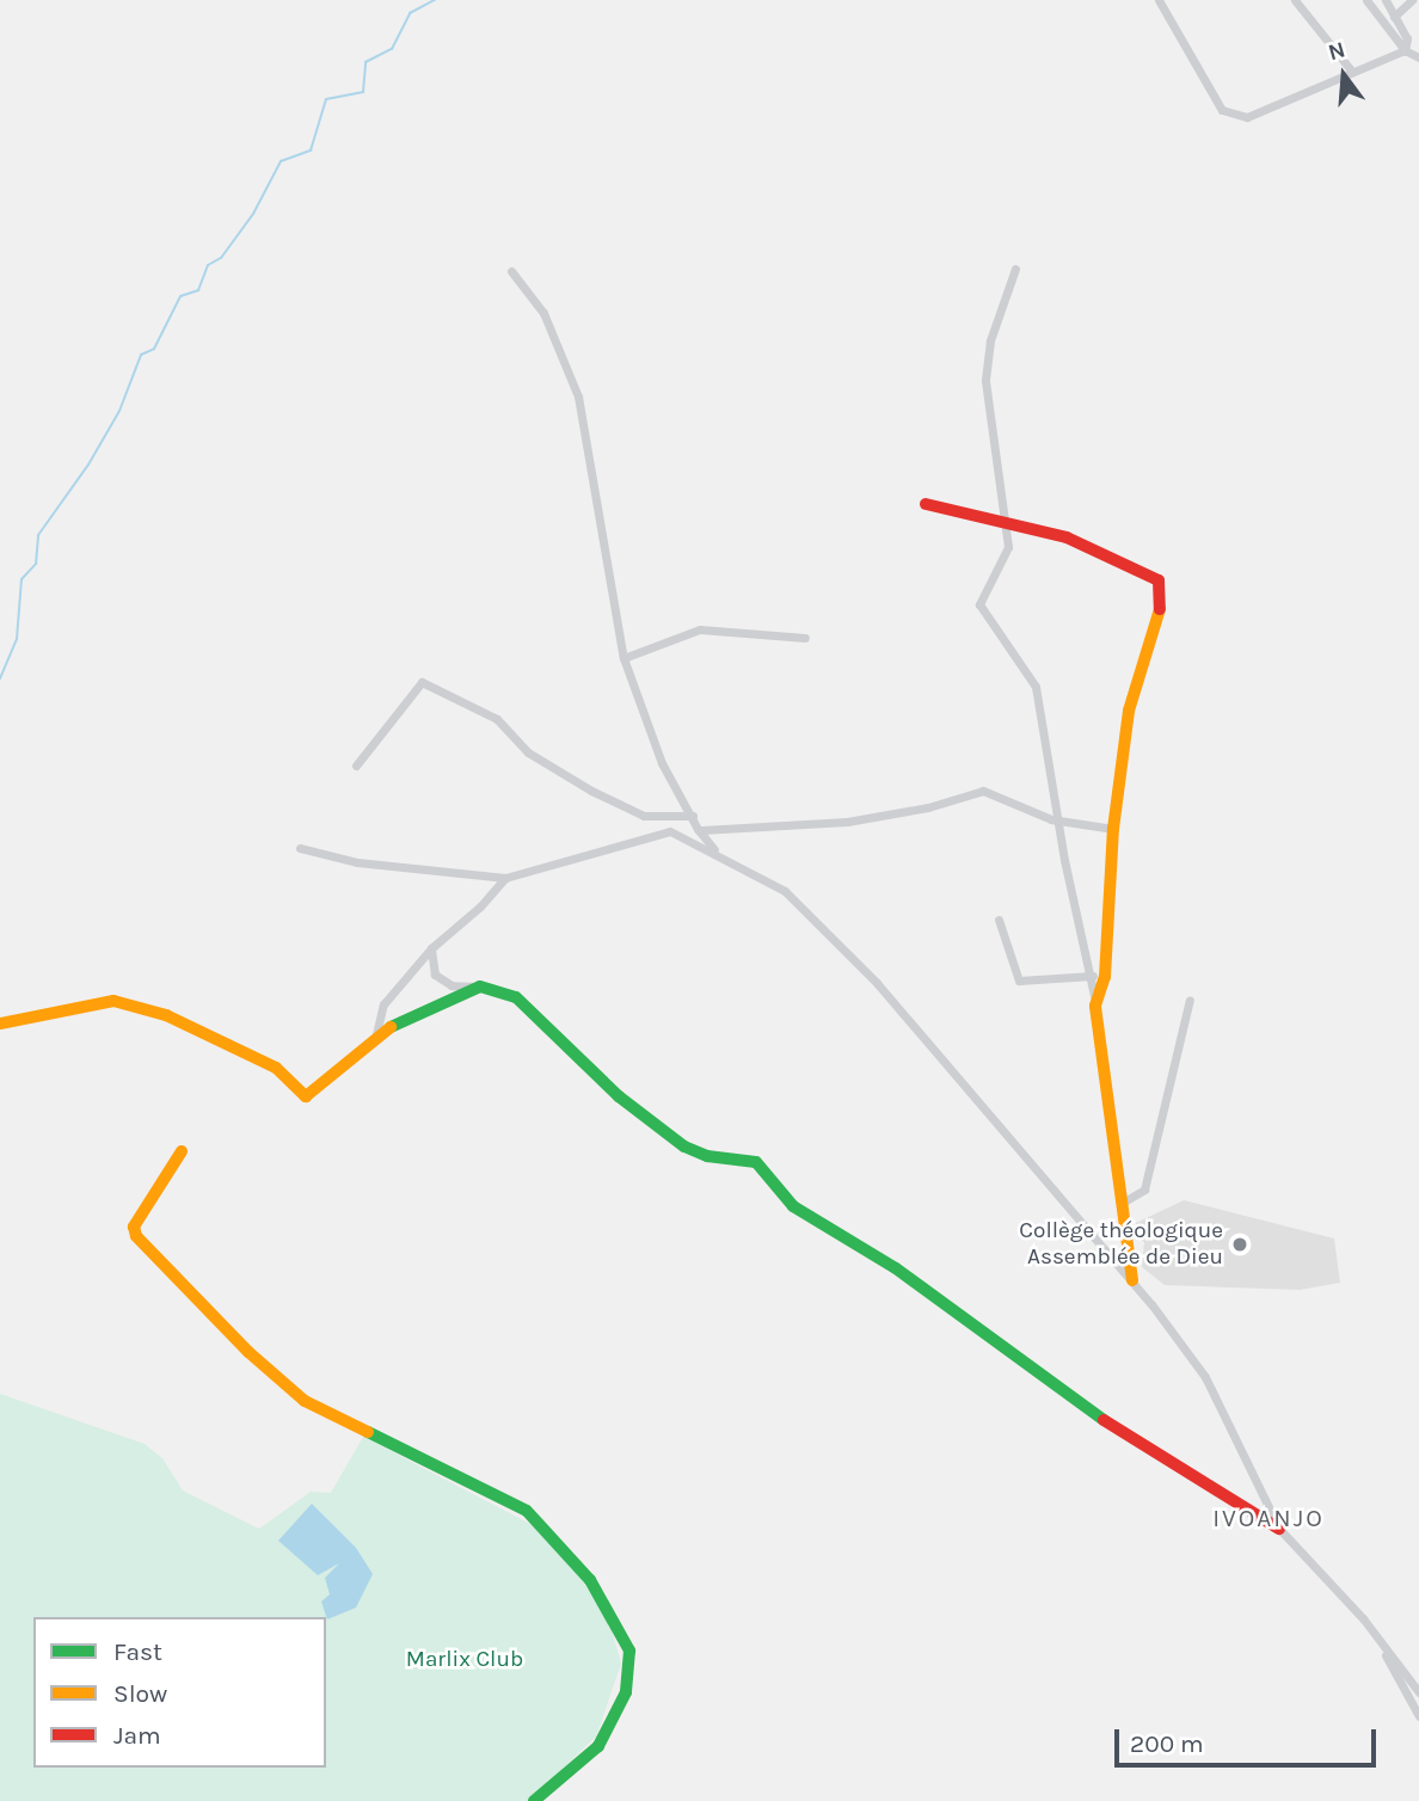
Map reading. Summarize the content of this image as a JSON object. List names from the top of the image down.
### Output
{
  "districts": ["IVOANJO"],
  "parks": ["Marlix Club"],
  "places": ["Collège théologique Assemblée de Dieu"],
  "legend": ["Fast", "Slow", "Jam"],
  "scale_bar": "200 m",
  "north": "top"
}
